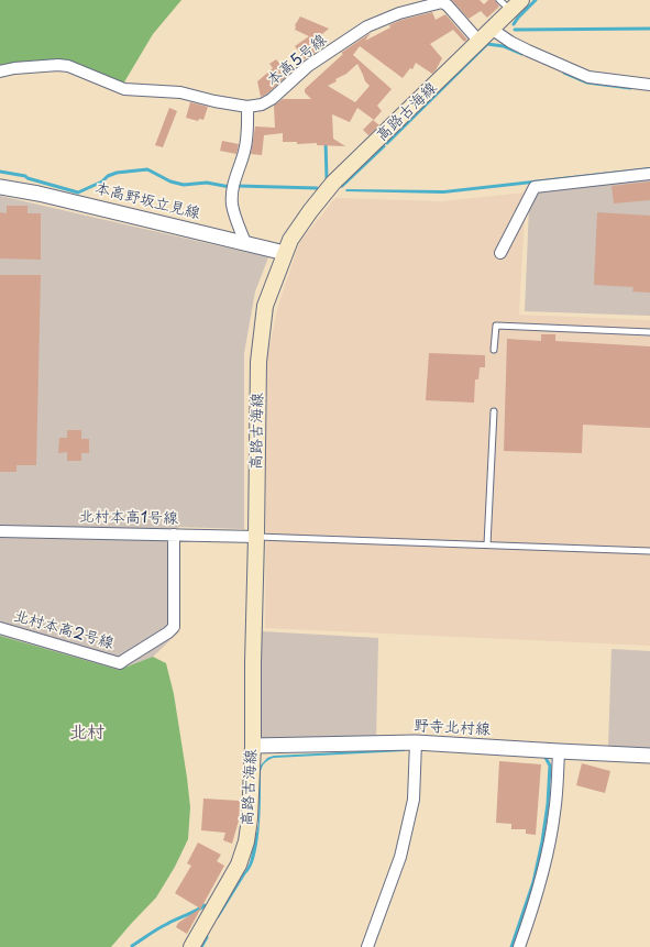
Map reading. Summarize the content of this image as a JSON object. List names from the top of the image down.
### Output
{
  "streets": {
    "main road": ["高路古海線"],
    "street": [
      "本高5号線",
      "本高野坂立見線",
      "北村本高1号線",
      "北村本高2号線",
      "野寺北村線"
    ]
  },
  "crossings": [
    ["本高5号線", "高路古海線"],
    ["高路古海線", "本高野坂立見線"],
    ["高路古海線", "北村本高1号線"],
    ["高路古海線", "野寺北村線"],
    ["北村本高1号線", "北村本高2号線"]
  ],
  "districts": ["北村"]
}
